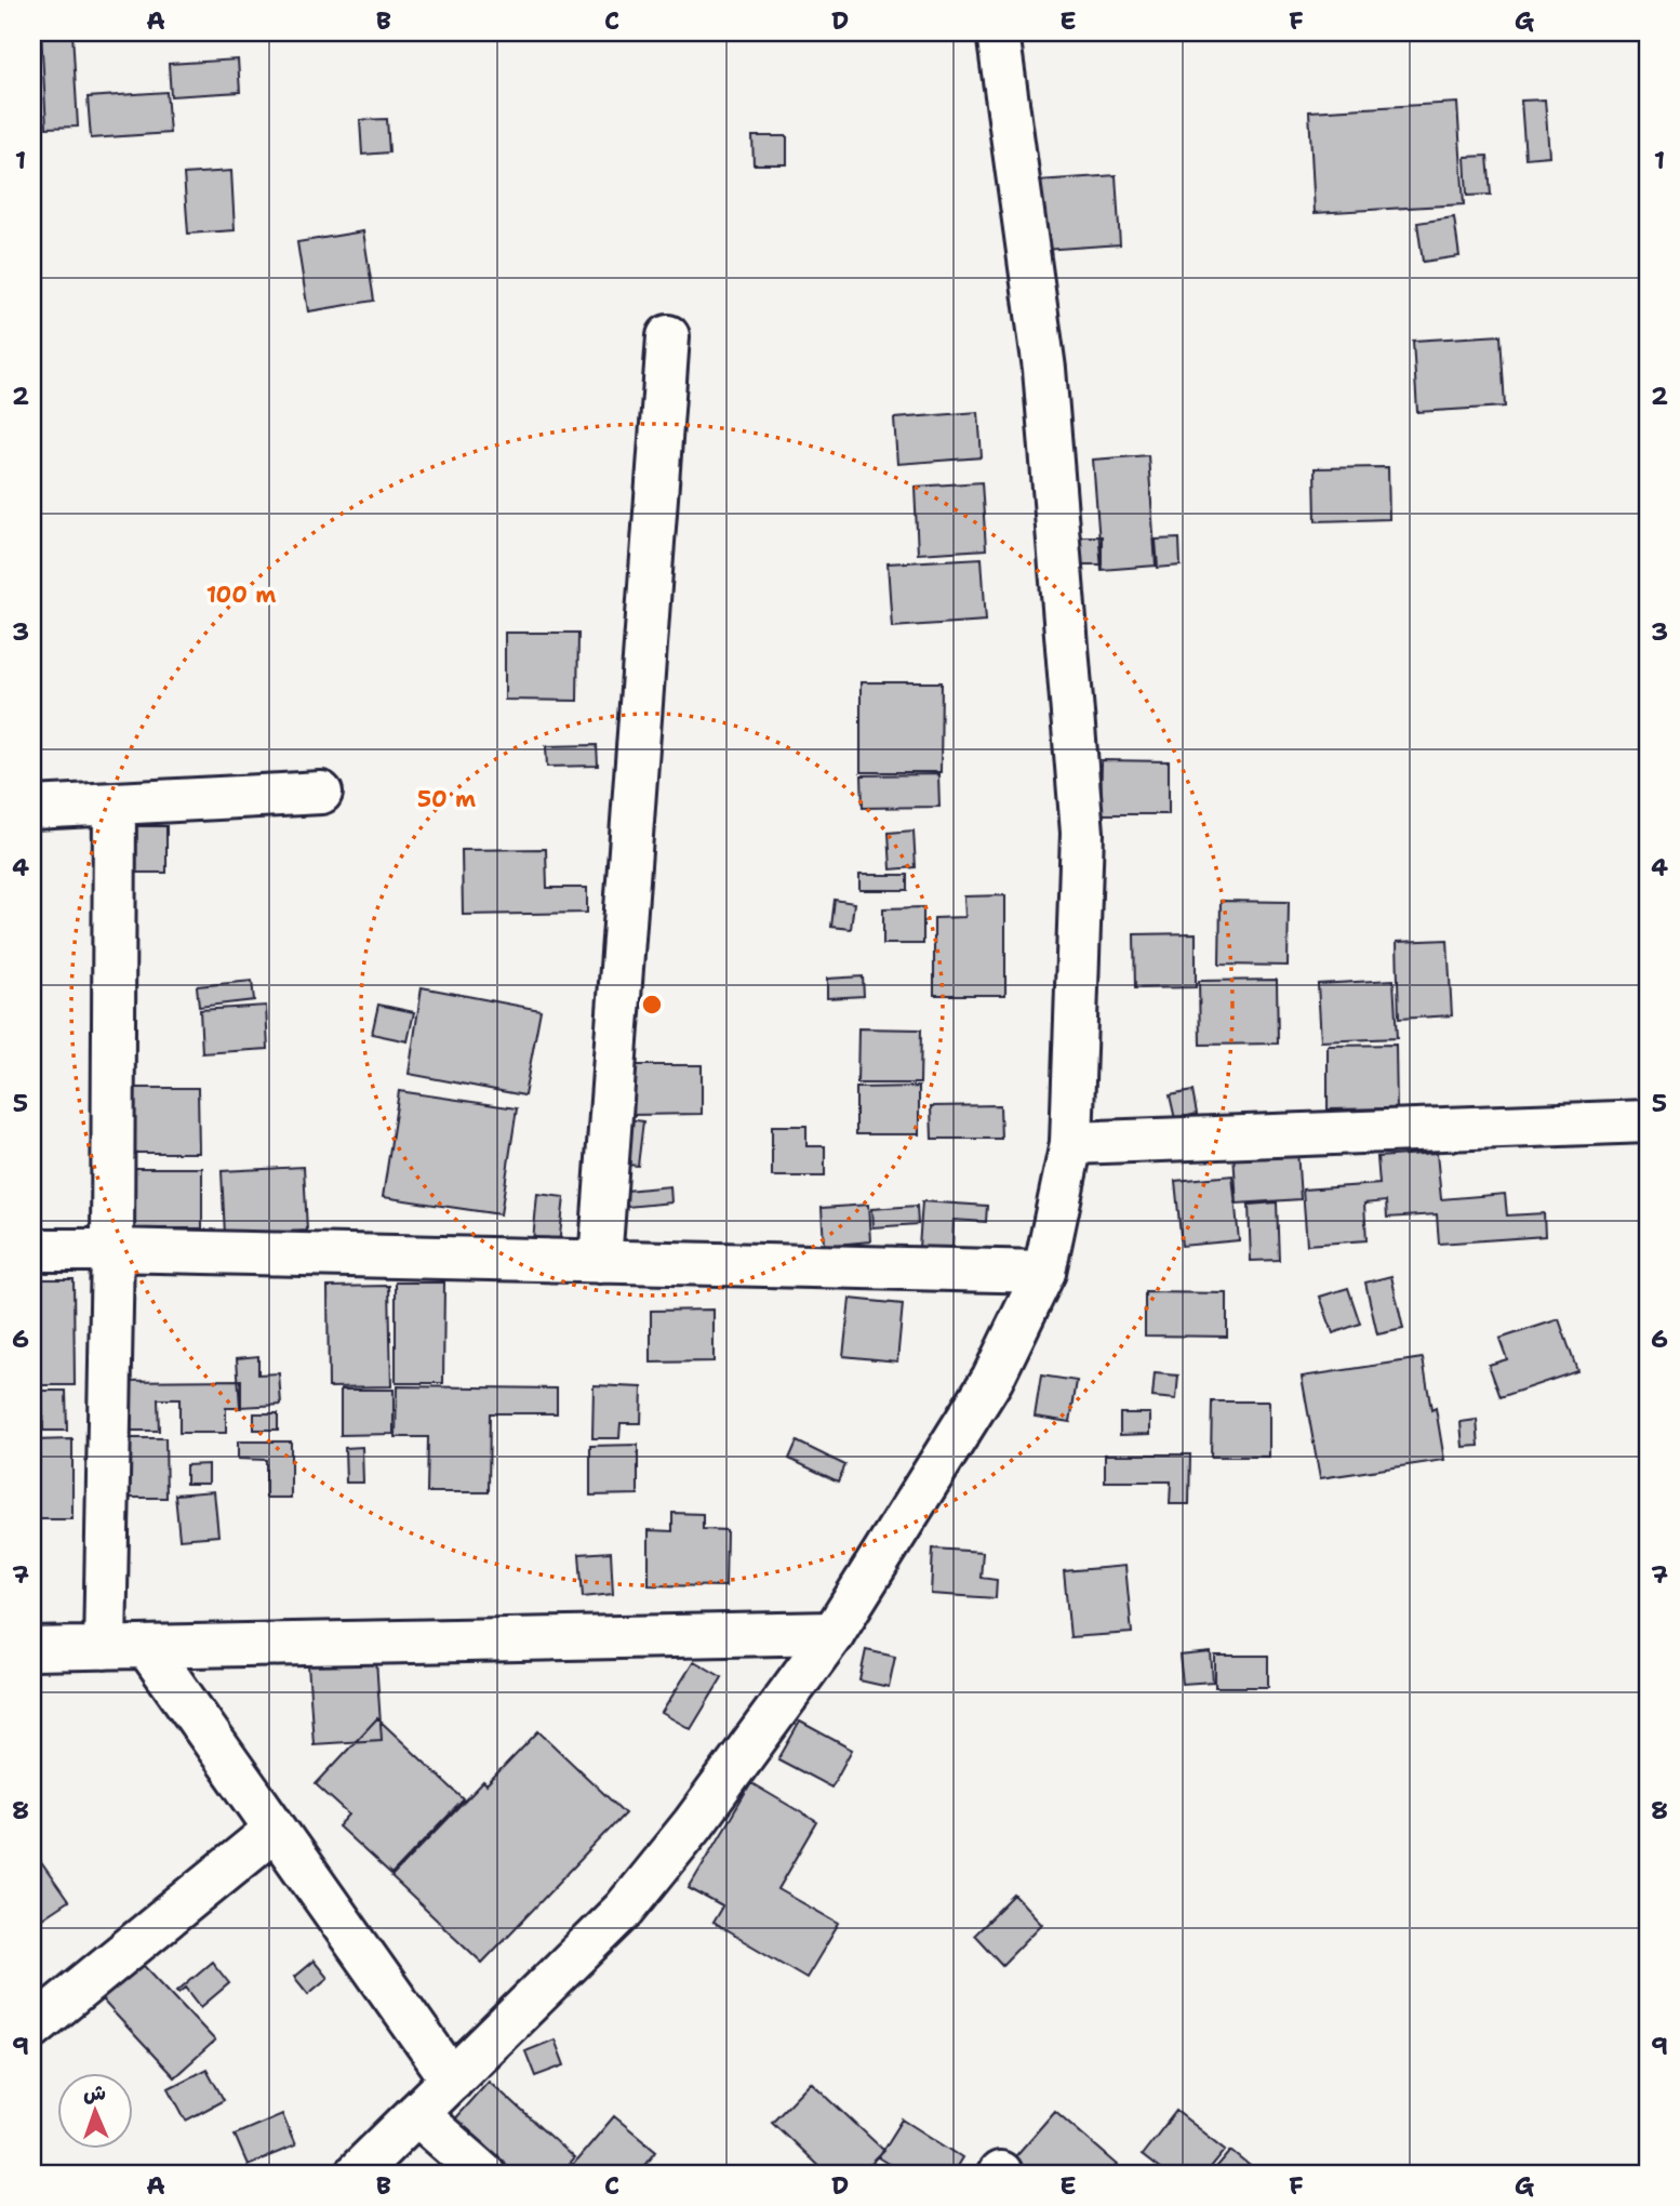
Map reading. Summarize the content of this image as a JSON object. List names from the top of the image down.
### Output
{
  "north": "top",
  "grid": {
    "columns": [
      "A",
      "B",
      "C",
      "D",
      "E",
      "F",
      "G"
    ],
    "rows": [
      "1",
      "2",
      "3",
      "4",
      "5",
      "6",
      "7",
      "8",
      "9"
    ]
  },
  "rings": ["100 m", "50 m"]
}
